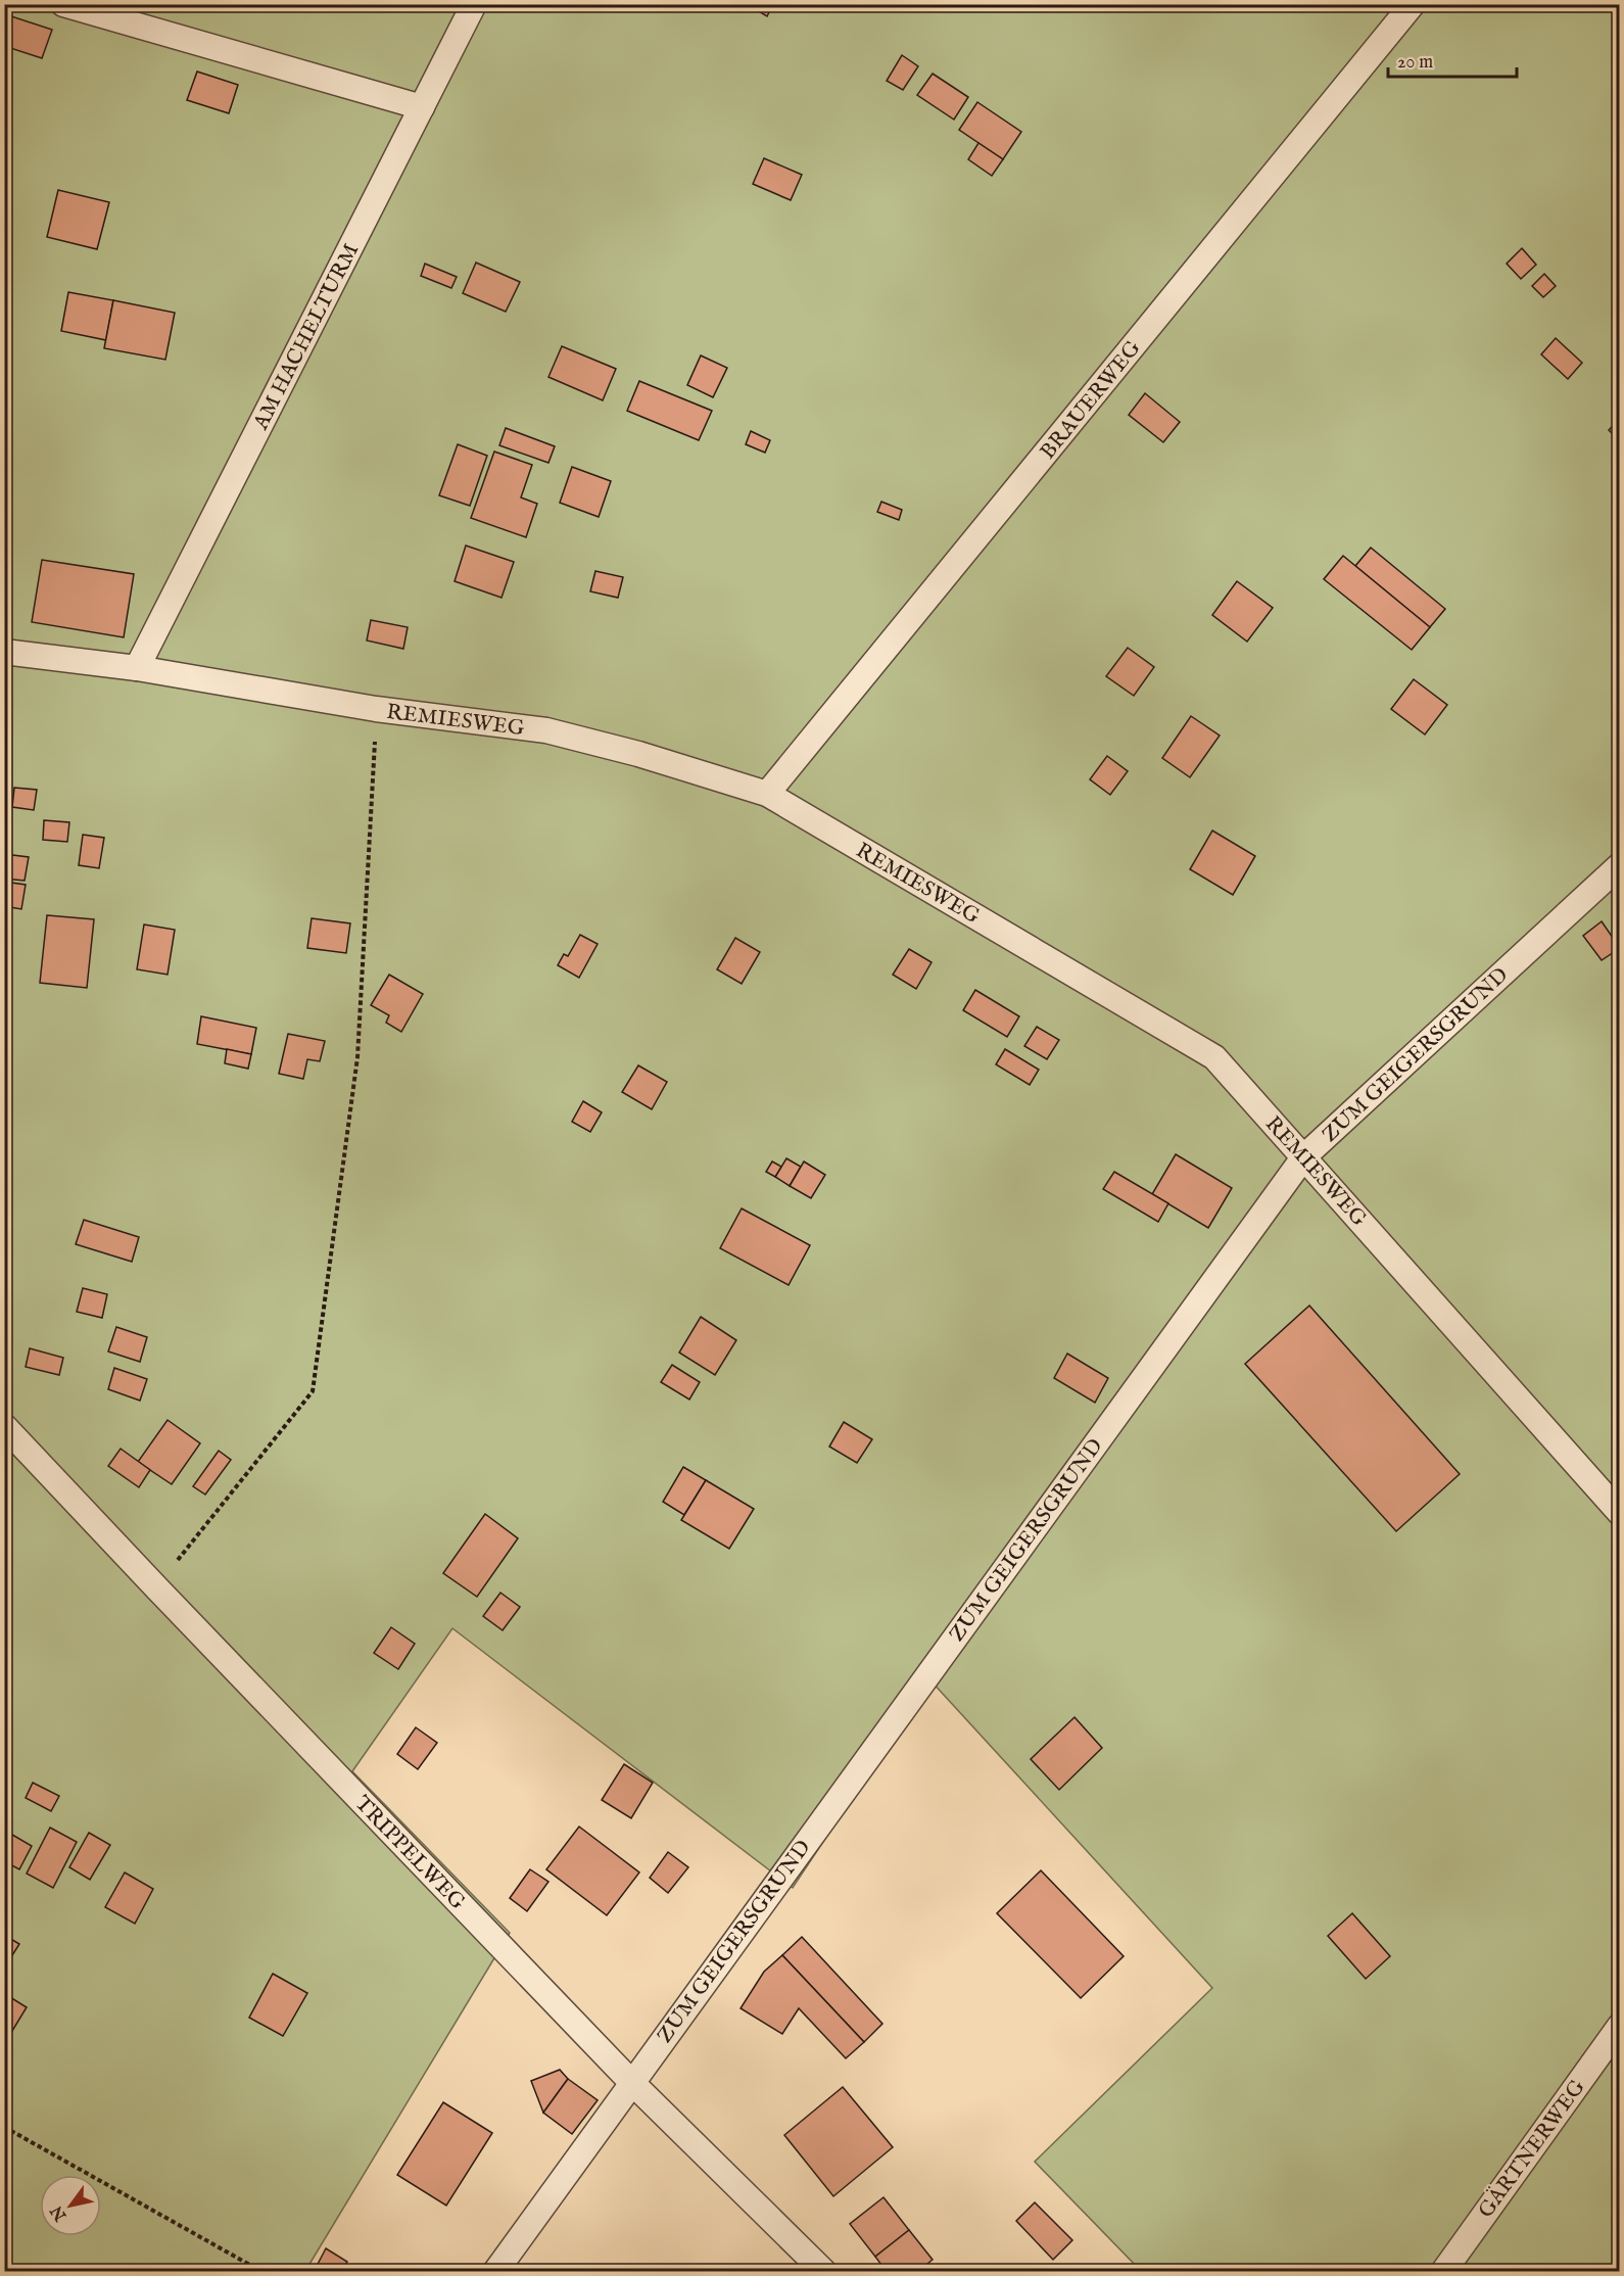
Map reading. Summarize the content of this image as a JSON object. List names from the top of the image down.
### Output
{
  "streets": {
    "lane": [
      "AM HACHELTURM",
      "BRAUERWEG",
      "REMIESWEG",
      "ZUM GEIGERSGRUND",
      "TRIPPELWEG",
      "GÄRTNERWEG"
    ]
  },
  "crossings": [
    ["AM HACHELTURM", "REMIESWEG"],
    ["BRAUERWEG", "REMIESWEG"],
    ["REMIESWEG", "ZUM GEIGERSGRUND"],
    ["ZUM GEIGERSGRUND", "TRIPPELWEG"]
  ],
  "scale_bar": "20 m",
  "north": "bottom left"
}
